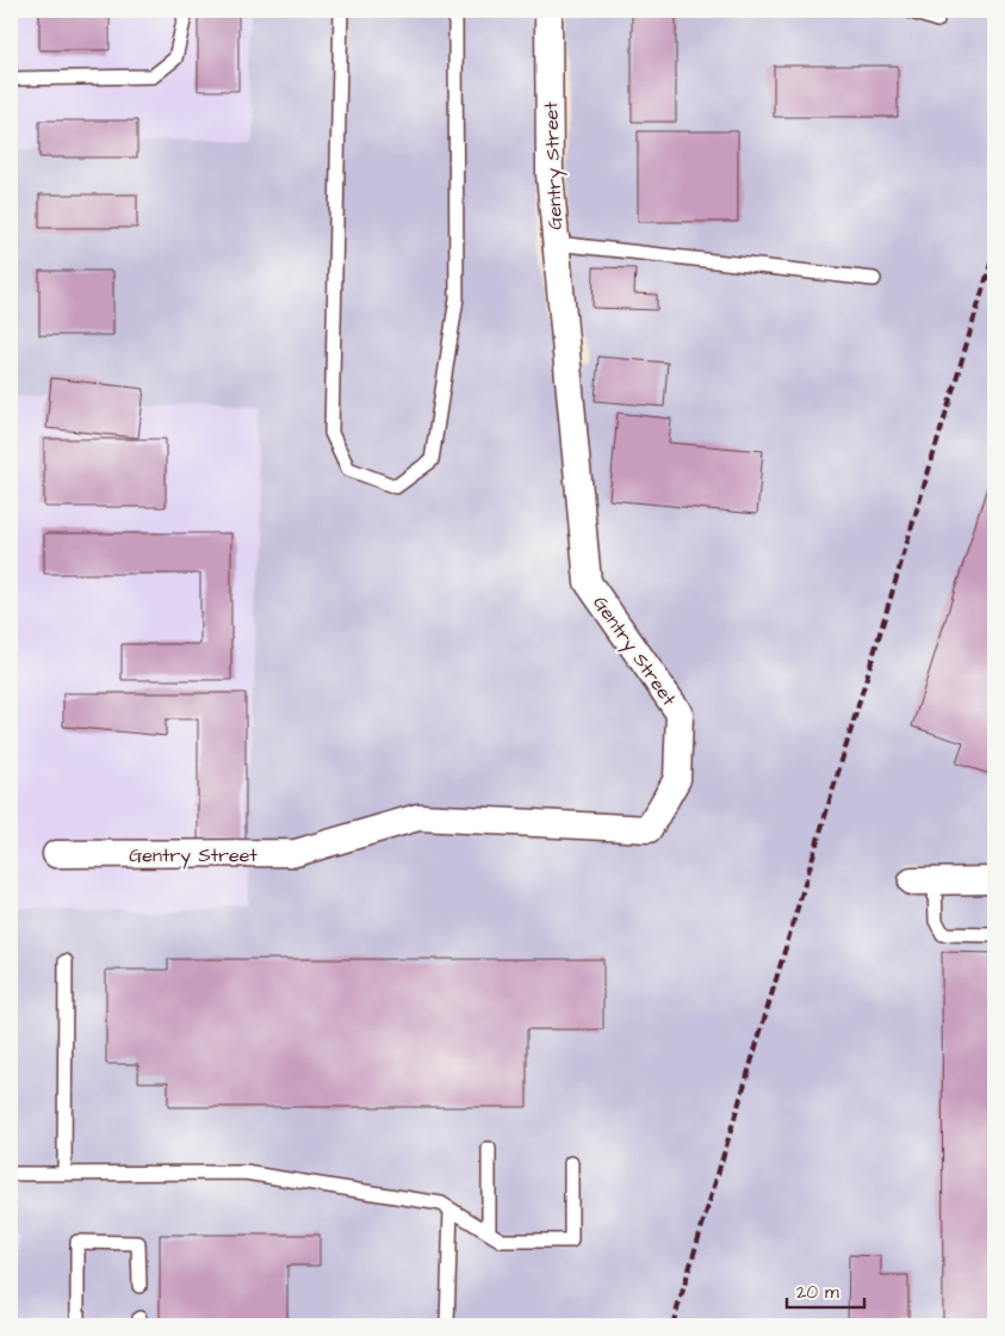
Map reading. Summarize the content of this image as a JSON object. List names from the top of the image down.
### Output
{
  "streets": {
    "street": ["Gentry Street"]
  },
  "scale_bar": "20 m"
}
